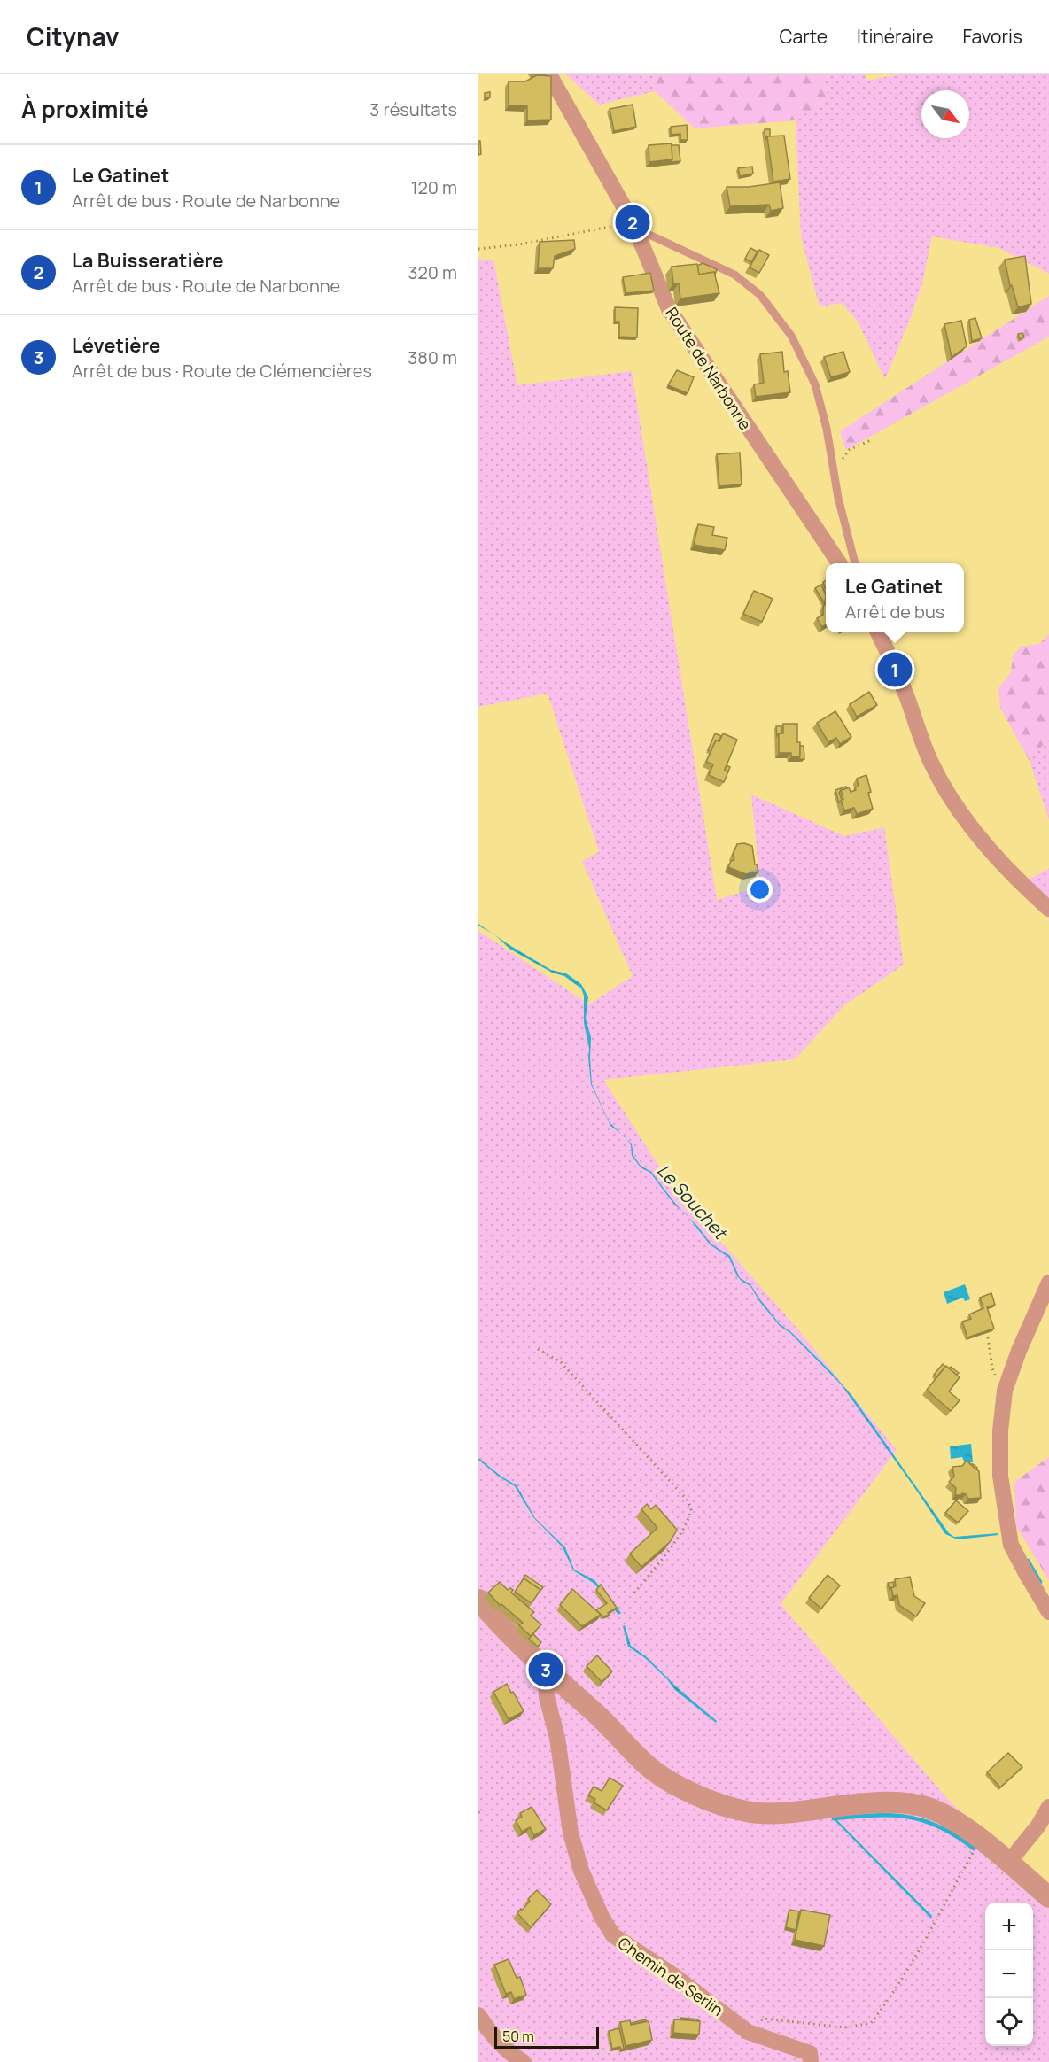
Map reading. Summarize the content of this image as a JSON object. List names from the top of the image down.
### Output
{
  "streets": {
    "street": ["Route de Narbonne", "Chemin de Serlin"]
  },
  "water": ["Le Souchet"],
  "scale_bar": "50 m",
  "north": "bottom right",
  "page": {
    "header": "Citynav",
    "nav": ["Carte", "Itinéraire", "Favoris"],
    "heading": ["À proximité", "3 résultats"],
    "list": [
      {
        "mark": "1",
        "name": "Le Gatinet",
        "note": "Arrêt de bus · Route de Narbonne",
        "value": "120 m"
      },
      {
        "mark": "2",
        "name": "La Buisseratière",
        "note": "Arrêt de bus · Route de Narbonne",
        "value": "320 m"
      },
      {
        "mark": "3",
        "name": "Lévetière",
        "note": "Arrêt de bus · Route de Clémencières",
        "value": "380 m"
      }
    ],
    "pins": ["2", "1", "3"],
    "popup": ["Le Gatinet", "Arrêt de bus"],
    "map_buttons": ["+", "−"],
    "scale": "50 m"
  }
}
